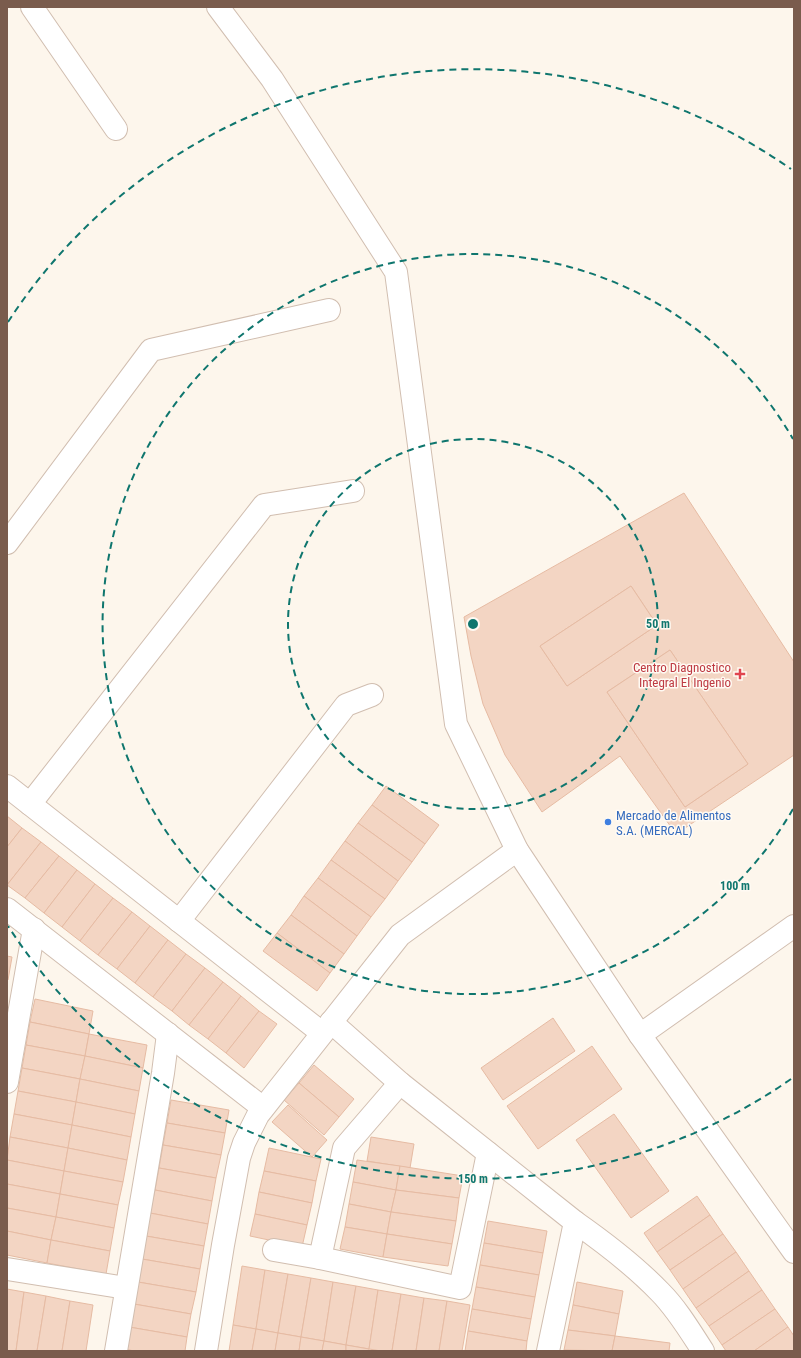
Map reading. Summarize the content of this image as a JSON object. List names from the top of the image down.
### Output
{
  "places": {
    "health": ["Centro Diagnostico Integral El Ingenio"],
    "other": ["Mercado de Alimentos S.A. (MERCAL)"]
  },
  "rings": ["50 m", "100 m", "150 m"]
}
